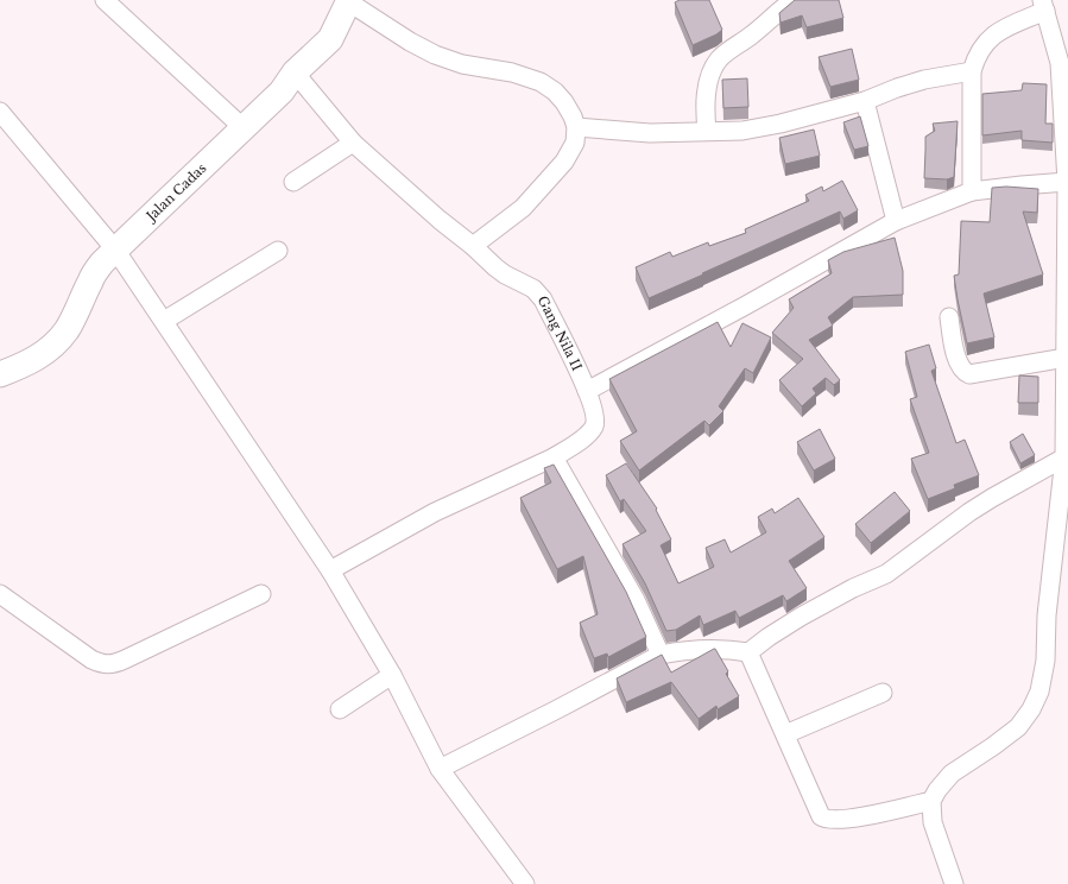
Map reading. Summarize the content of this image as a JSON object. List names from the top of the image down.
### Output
{
  "streets": {
    "street": ["Jalan Cadas", "Gang Nila II"]
  },
  "crossings": [
    ["Jalan Cadas", "Gang Nila II"]
  ]
}
